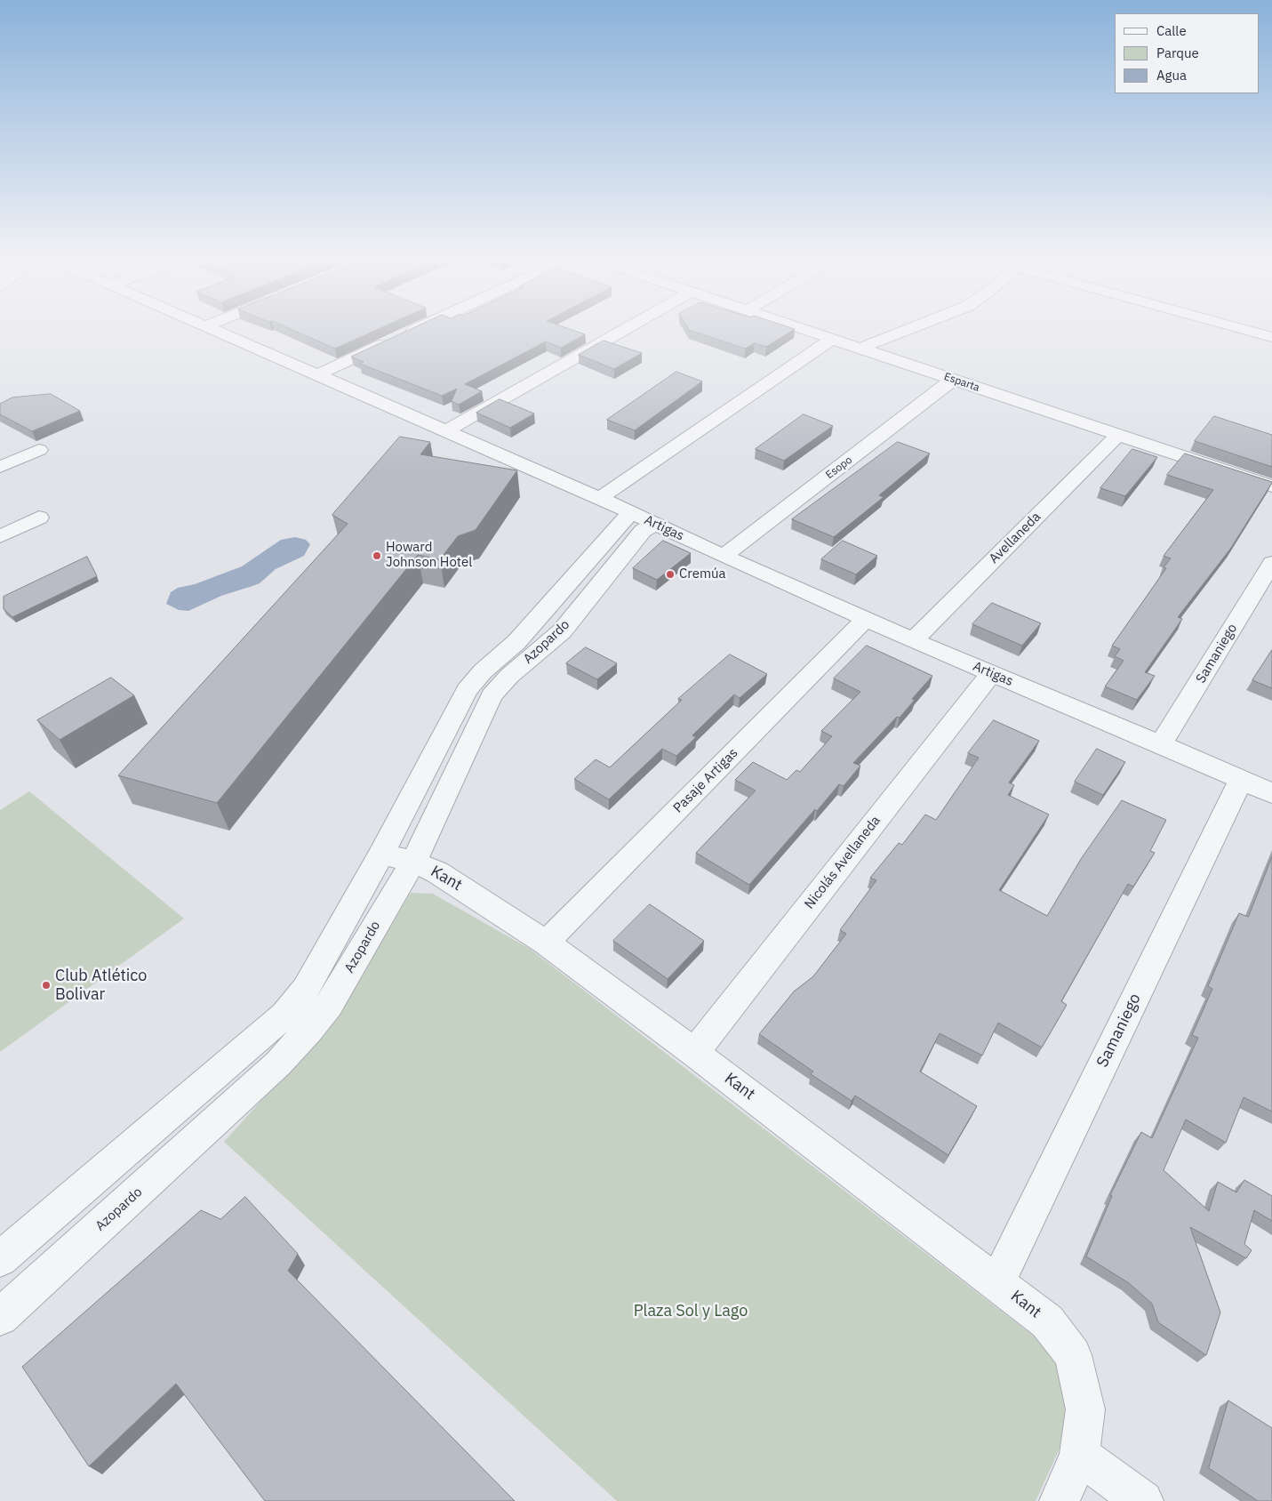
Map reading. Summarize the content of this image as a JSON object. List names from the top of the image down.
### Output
{
  "streets": {
    "street": [
      "Esparta",
      "Esopo",
      "Artigas",
      "Avellaneda",
      "Azopardo",
      "Samaniego",
      "Pasaje Artigas",
      "Nicolás Avellaneda",
      "Kant"
    ]
  },
  "crossings": [
    ["Esparta", "Esopo"],
    ["Esparta", "Avellaneda"],
    ["Esopo", "Artigas"],
    ["Artigas", "Avellaneda"],
    ["Artigas", "Azopardo"],
    ["Artigas", "Samaniego"],
    ["Artigas", "Pasaje Artigas"],
    ["Artigas", "Nicolás Avellaneda"],
    ["Azopardo", "Kant"],
    ["Samaniego", "Kant"],
    ["Pasaje Artigas", "Kant"],
    ["Nicolás Avellaneda", "Kant"]
  ],
  "parks": ["Plaza Sol y Lago"],
  "places": ["Howard Johnson Hotel", "Cremúa", "Club Atlético Bolivar"],
  "legend": ["Calle", "Parque", "Agua"]
}
